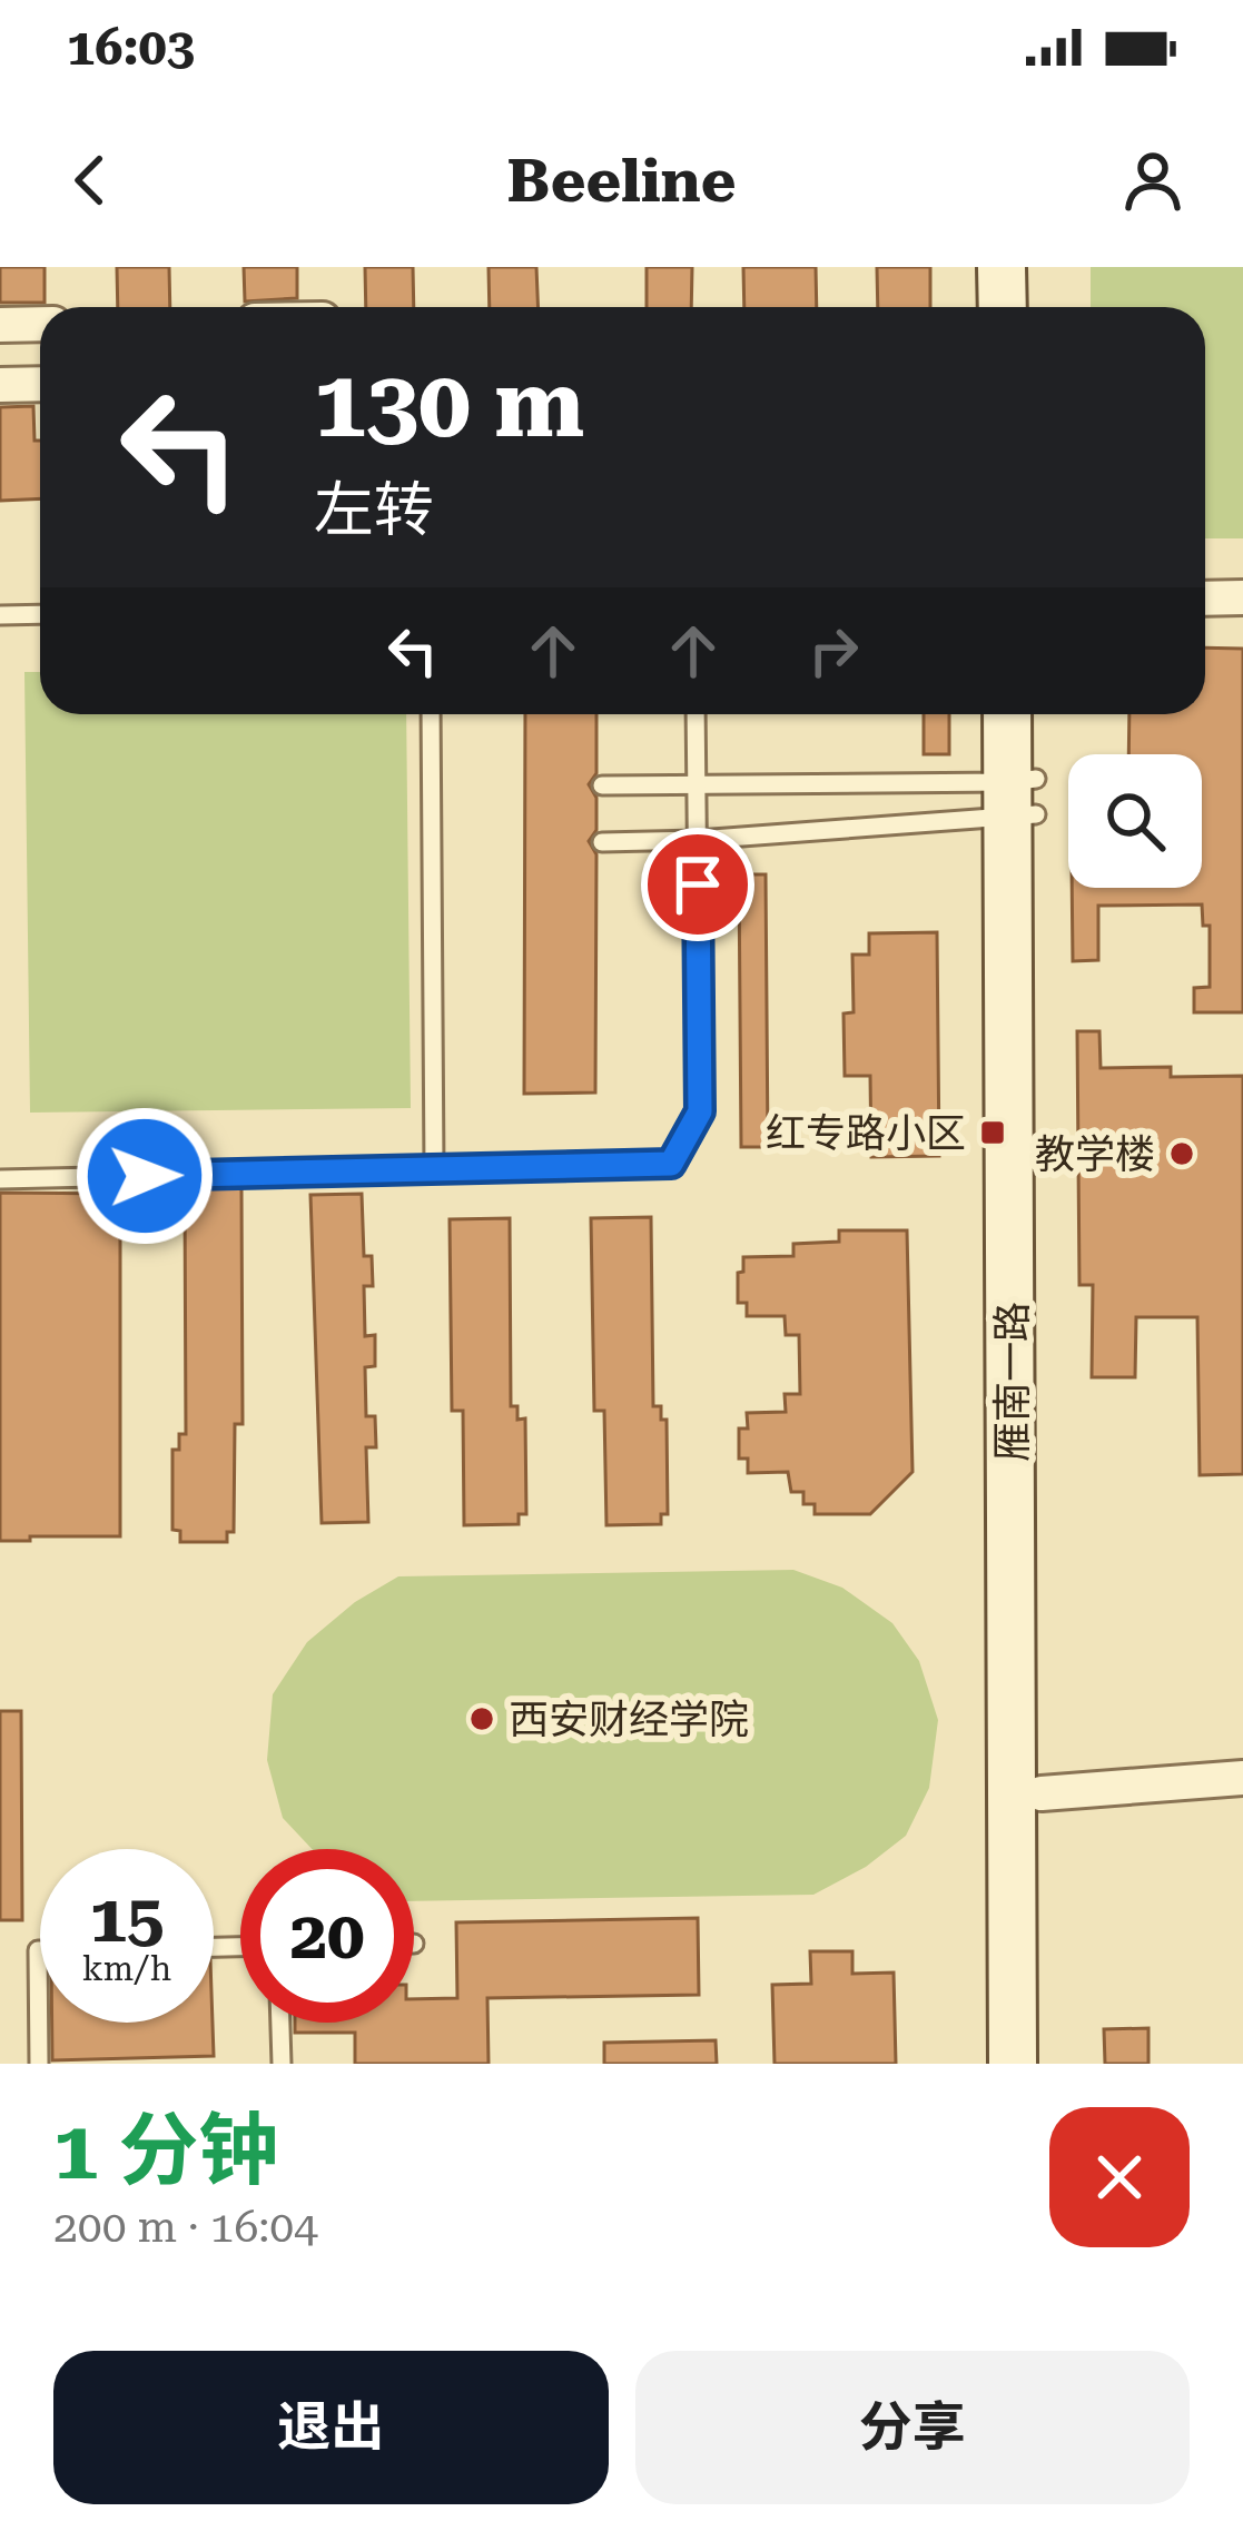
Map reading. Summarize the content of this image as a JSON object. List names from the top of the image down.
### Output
{
  "streets": {
    "main road": ["雁南一路"]
  },
  "places": {
    "transit": ["红专路小区"],
    "other": ["教学楼", "西安财经学院"]
  },
  "page": {
    "status": "16:03",
    "header": "Beeline",
    "turn": ["130 m", "左转"],
    "speed": "15 km/h",
    "limit": "20",
    "heading": ["1 分钟", "200 m · 16:04"],
    "buttons": ["退出", "分享"]
  }
}
